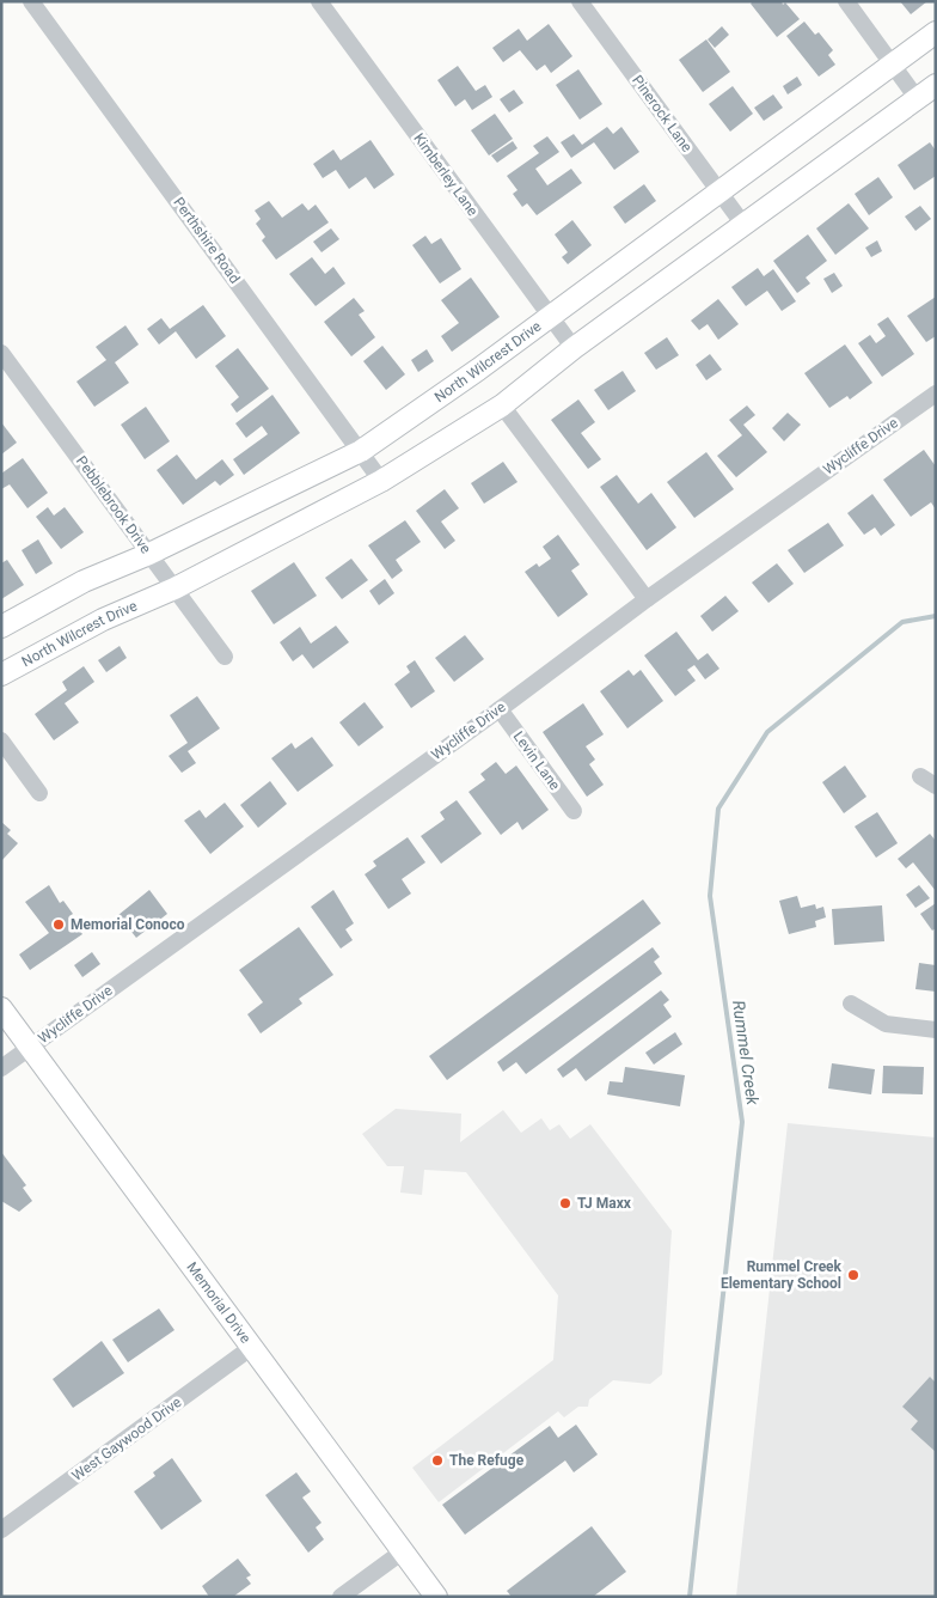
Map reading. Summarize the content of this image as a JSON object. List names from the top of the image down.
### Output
{
  "streets": {
    "main road": ["North Wilcrest Drive", "Memorial Drive"],
    "street": [
      "Pinerock Lane",
      "Kimberley Lane",
      "Perthshire Road",
      "Wycliffe Drive",
      "Pebblebrook Drive",
      "Levin Lane",
      "West Gaywood Drive"
    ]
  },
  "crossings": [
    ["Pinerock Lane", "North Wilcrest Drive"],
    ["Kimberley Lane", "North Wilcrest Drive"],
    ["Perthshire Road", "North Wilcrest Drive"],
    ["North Wilcrest Drive", "Pebblebrook Drive"],
    ["Wycliffe Drive", "Levin Lane"],
    ["Wycliffe Drive", "Memorial Drive"],
    ["Memorial Drive", "West Gaywood Drive"]
  ],
  "water": ["Rummel Creek"],
  "places": [
    "Memorial Conoco",
    "TJ Maxx",
    "Rummel Creek Elementary School",
    "The Refuge"
  ]
}
